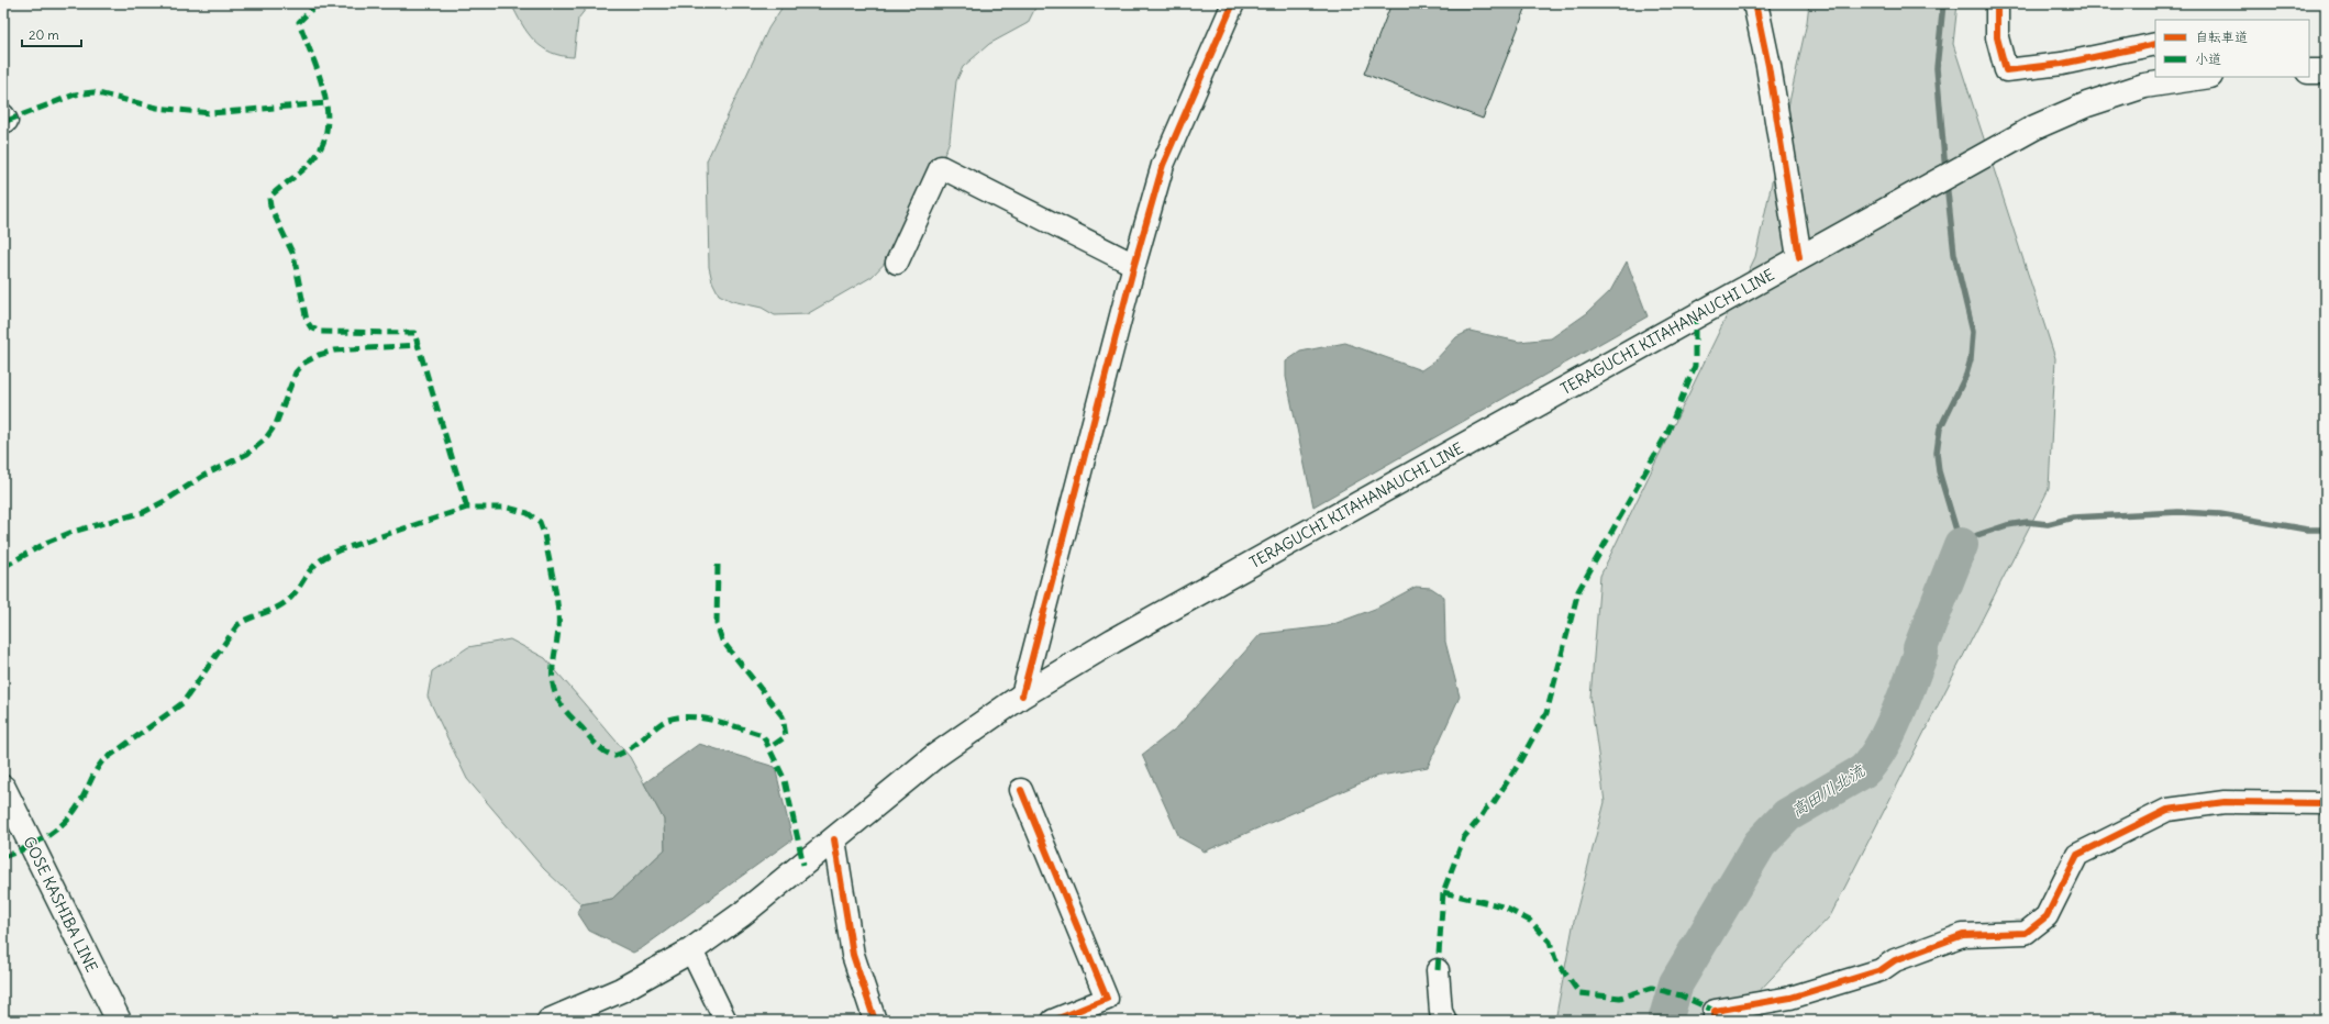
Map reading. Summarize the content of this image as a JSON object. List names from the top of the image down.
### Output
{
  "streets": {
    "main road": ["TERAGUCHI KITAHANAUCHI LINE", "GOSE KASHIBA LINE"]
  },
  "water": ["高田川北流"],
  "legend": ["自転車道", "小道"],
  "scale_bar": "20 m"
}
